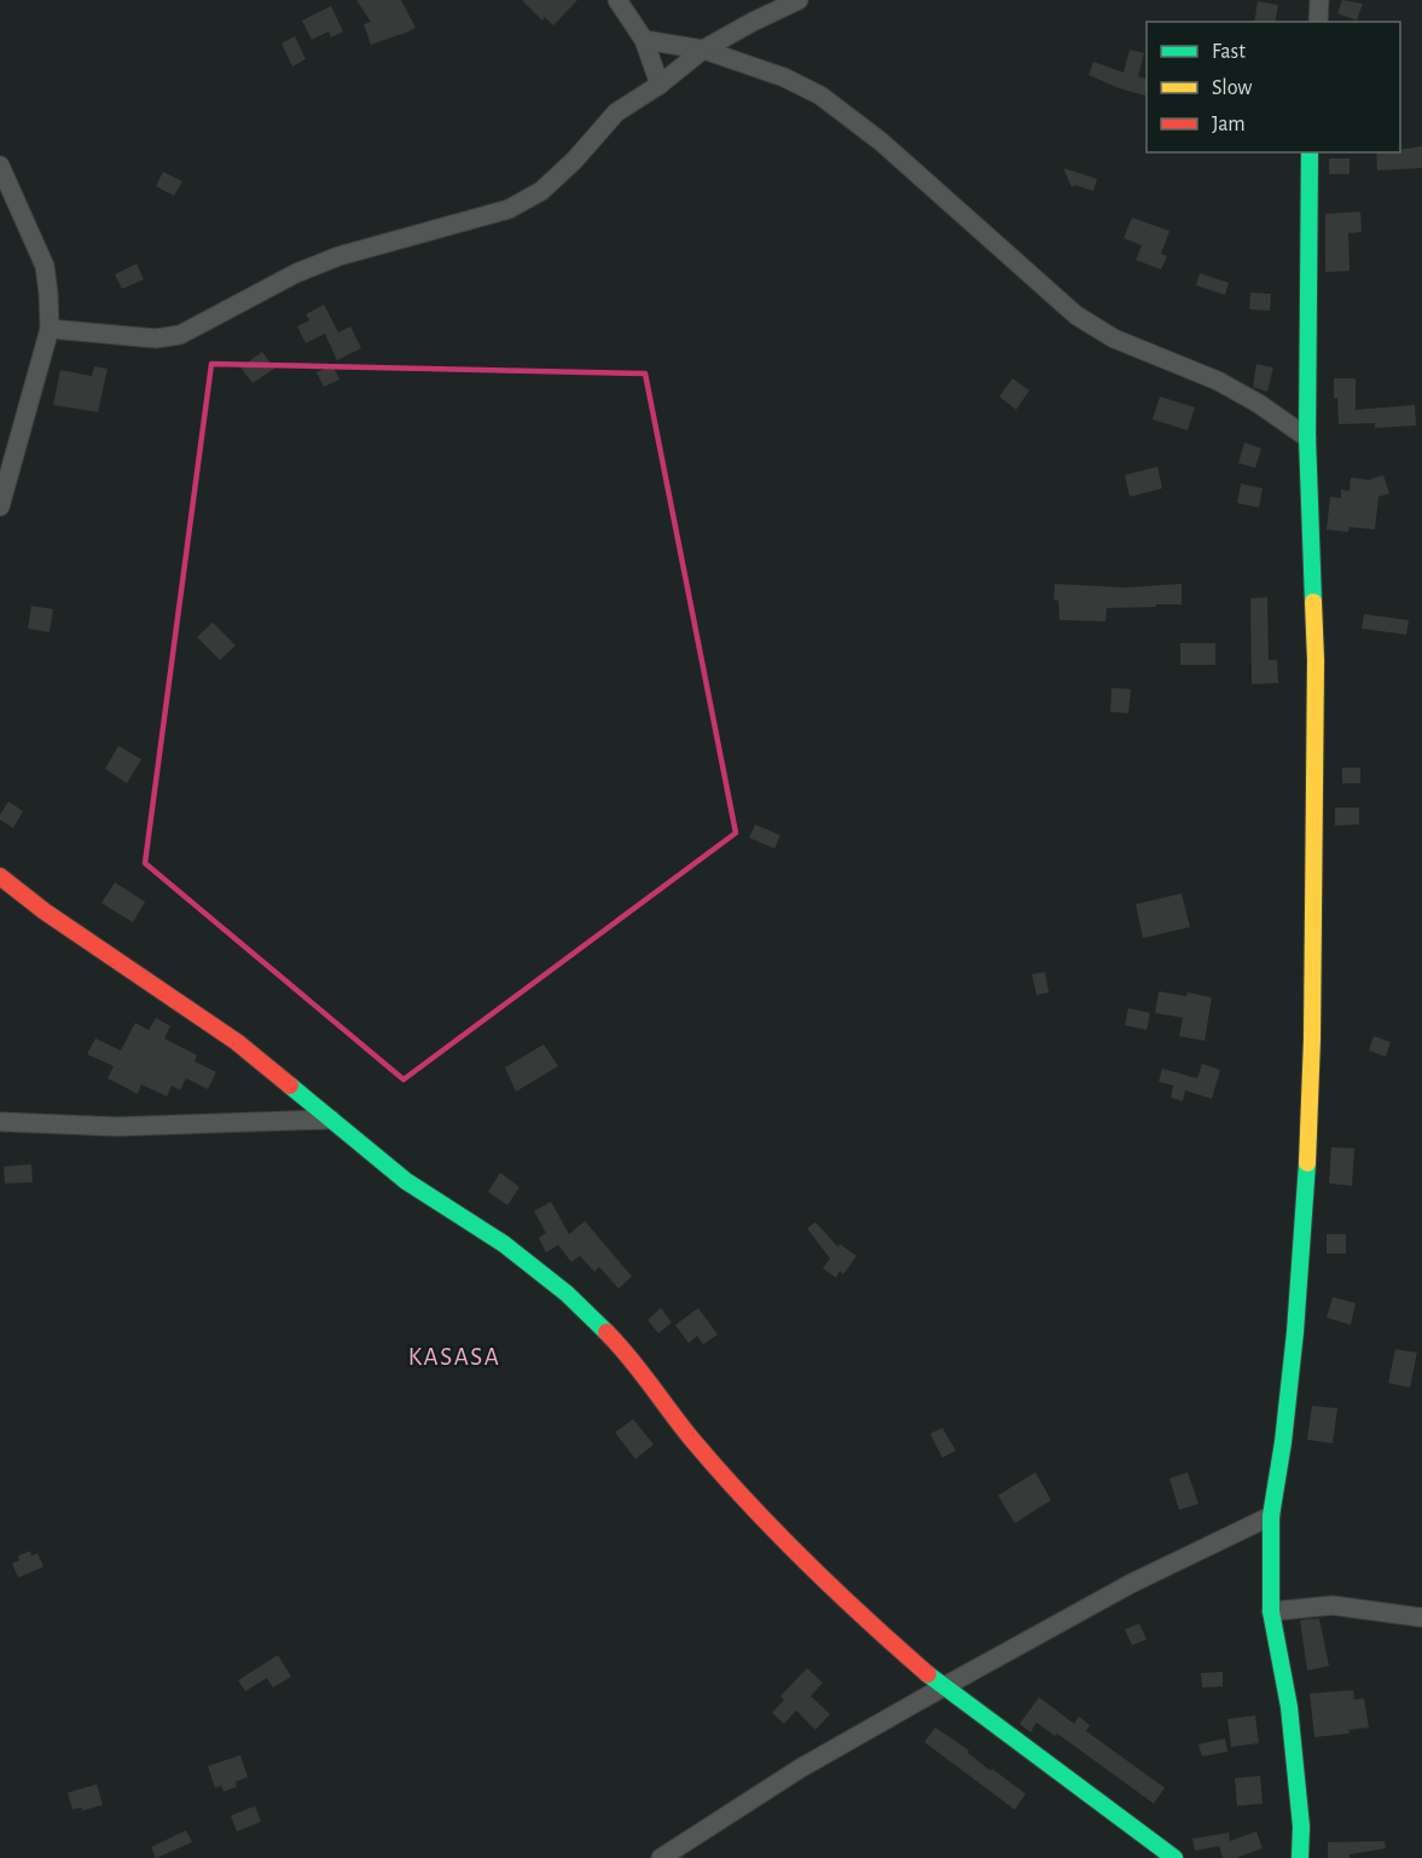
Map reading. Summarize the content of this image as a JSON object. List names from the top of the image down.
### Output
{
  "districts": ["KASASA"],
  "legend": ["Fast", "Slow", "Jam"]
}
